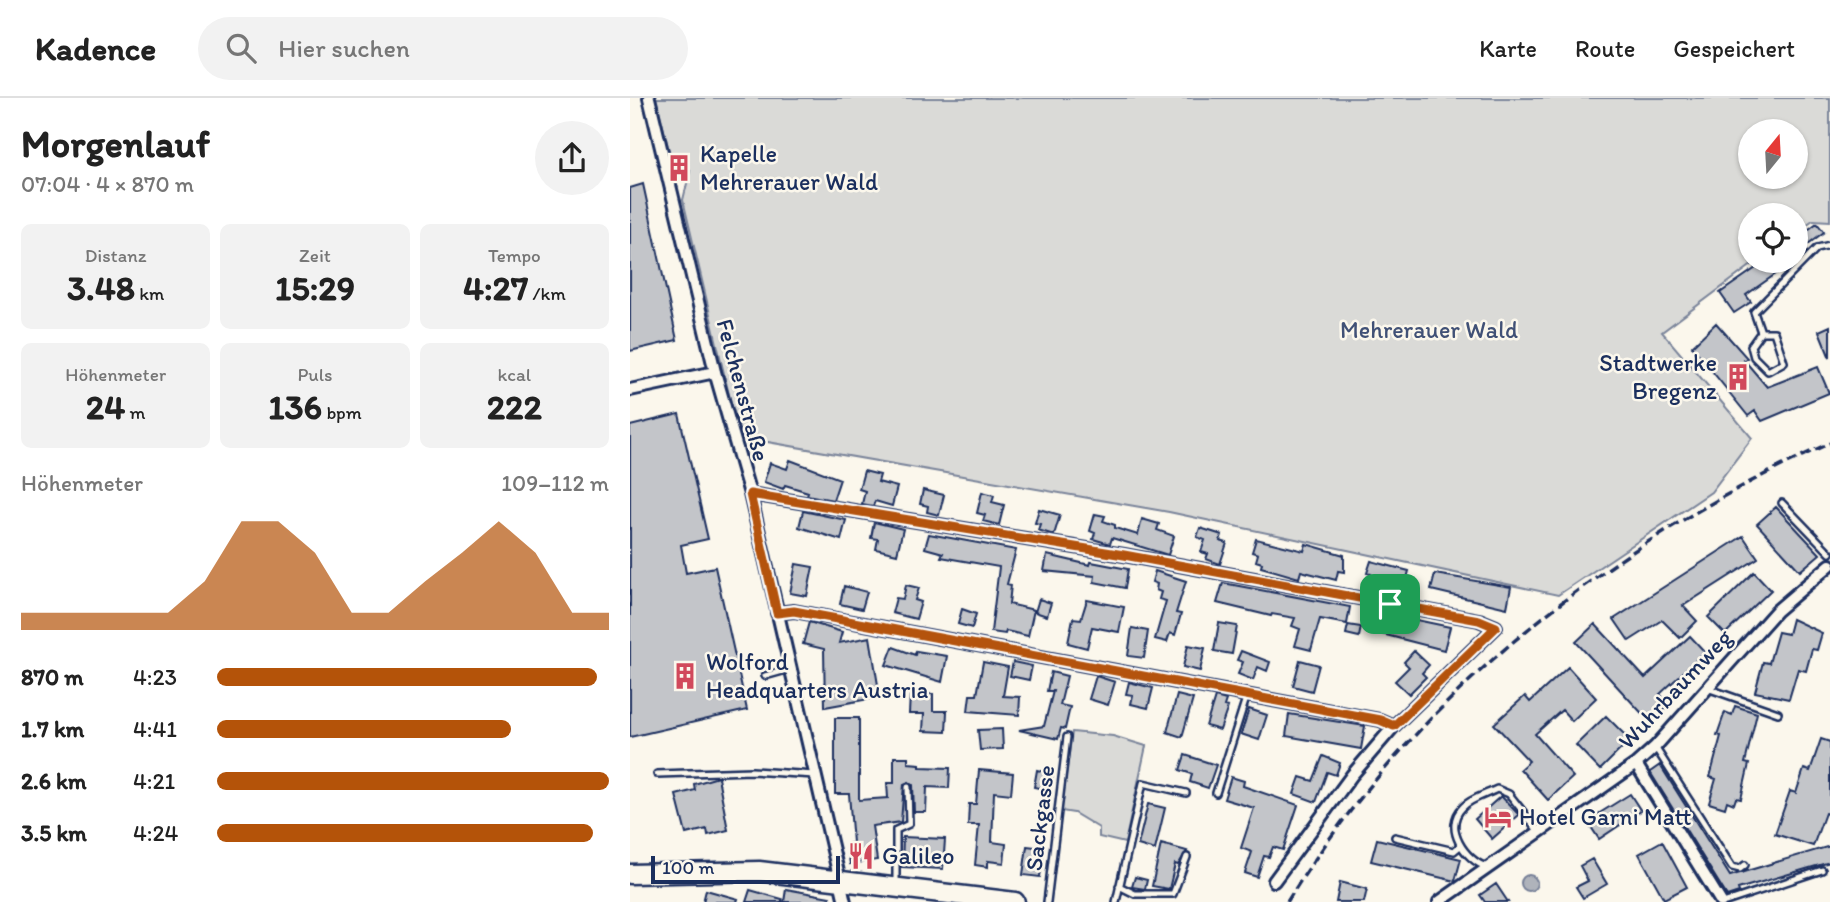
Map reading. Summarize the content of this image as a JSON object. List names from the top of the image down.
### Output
{
  "streets": {
    "street": ["Felchenstraße", "Wuhrbaumweg"],
    "lane": ["Sackgasse"]
  },
  "parks": ["Mehrerauer Wald"],
  "places": {
    "building": ["Kapelle Mehrerauer Wald", "Stadtwerke Bregenz", "Wolford Headquarters Austria"],
    "hotel": ["Hotel Garni Matt"],
    "restaurant": ["Galileo"]
  },
  "scale_bar": "100 m",
  "north": "top",
  "page": {
    "header": "Kadence",
    "search": "Hier suchen",
    "nav": ["Karte", "Route", "Gespeichert"],
    "heading": ["Morgenlauf", "07:04 · 4 × 870 m"],
    "stats": [
      ["Distanz", "3.48 km"],
      ["Zeit", "15:29"],
      ["Tempo", "4:27 /km"],
      ["Höhenmeter", "24 m"],
      ["Puls", "136 bpm"],
      ["kcal", "222"]
    ],
    "chart": ["Höhenmeter", "109–112 m"],
    "list": [
      {
        "name": "870 m",
        "note": "4:23"
      },
      {
        "name": "1.7 km",
        "note": "4:41"
      },
      {
        "name": "2.6 km",
        "note": "4:21"
      },
      {
        "name": "3.5 km",
        "note": "4:24"
      }
    ],
    "scale": "100 m"
  }
}
